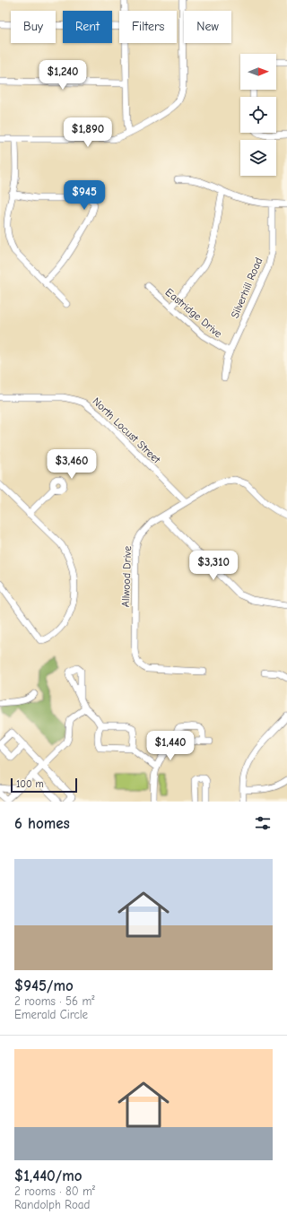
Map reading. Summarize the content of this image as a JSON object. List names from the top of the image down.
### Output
{
  "streets": {
    "street": [
      "Silverhill Road",
      "Eastridge Drive",
      "North Locust Street",
      "Allwood Drive"
    ]
  },
  "crossings": [
    ["Silverhill Road", "Eastridge Drive"],
    ["North Locust Street", "Allwood Drive"]
  ],
  "scale_bar": "100 m",
  "north": "right",
  "page": {
    "chip": [
      "Buy",
      "Rent",
      "Filters",
      "New"
    ],
    "price": [
      "$1,240",
      "$1,890",
      "$945",
      "$3,460",
      "$3,310",
      "$1,440"
    ],
    "scale": "100 m",
    "heading": "6 homes",
    "list": [
      {
        "name": "$945/mo",
        "note": "2 rooms · 56 m² · Emerald Circle"
      },
      {
        "name": "$1,440/mo",
        "note": "2 rooms · 80 m² · Randolph Road"
      }
    ]
  }
}
